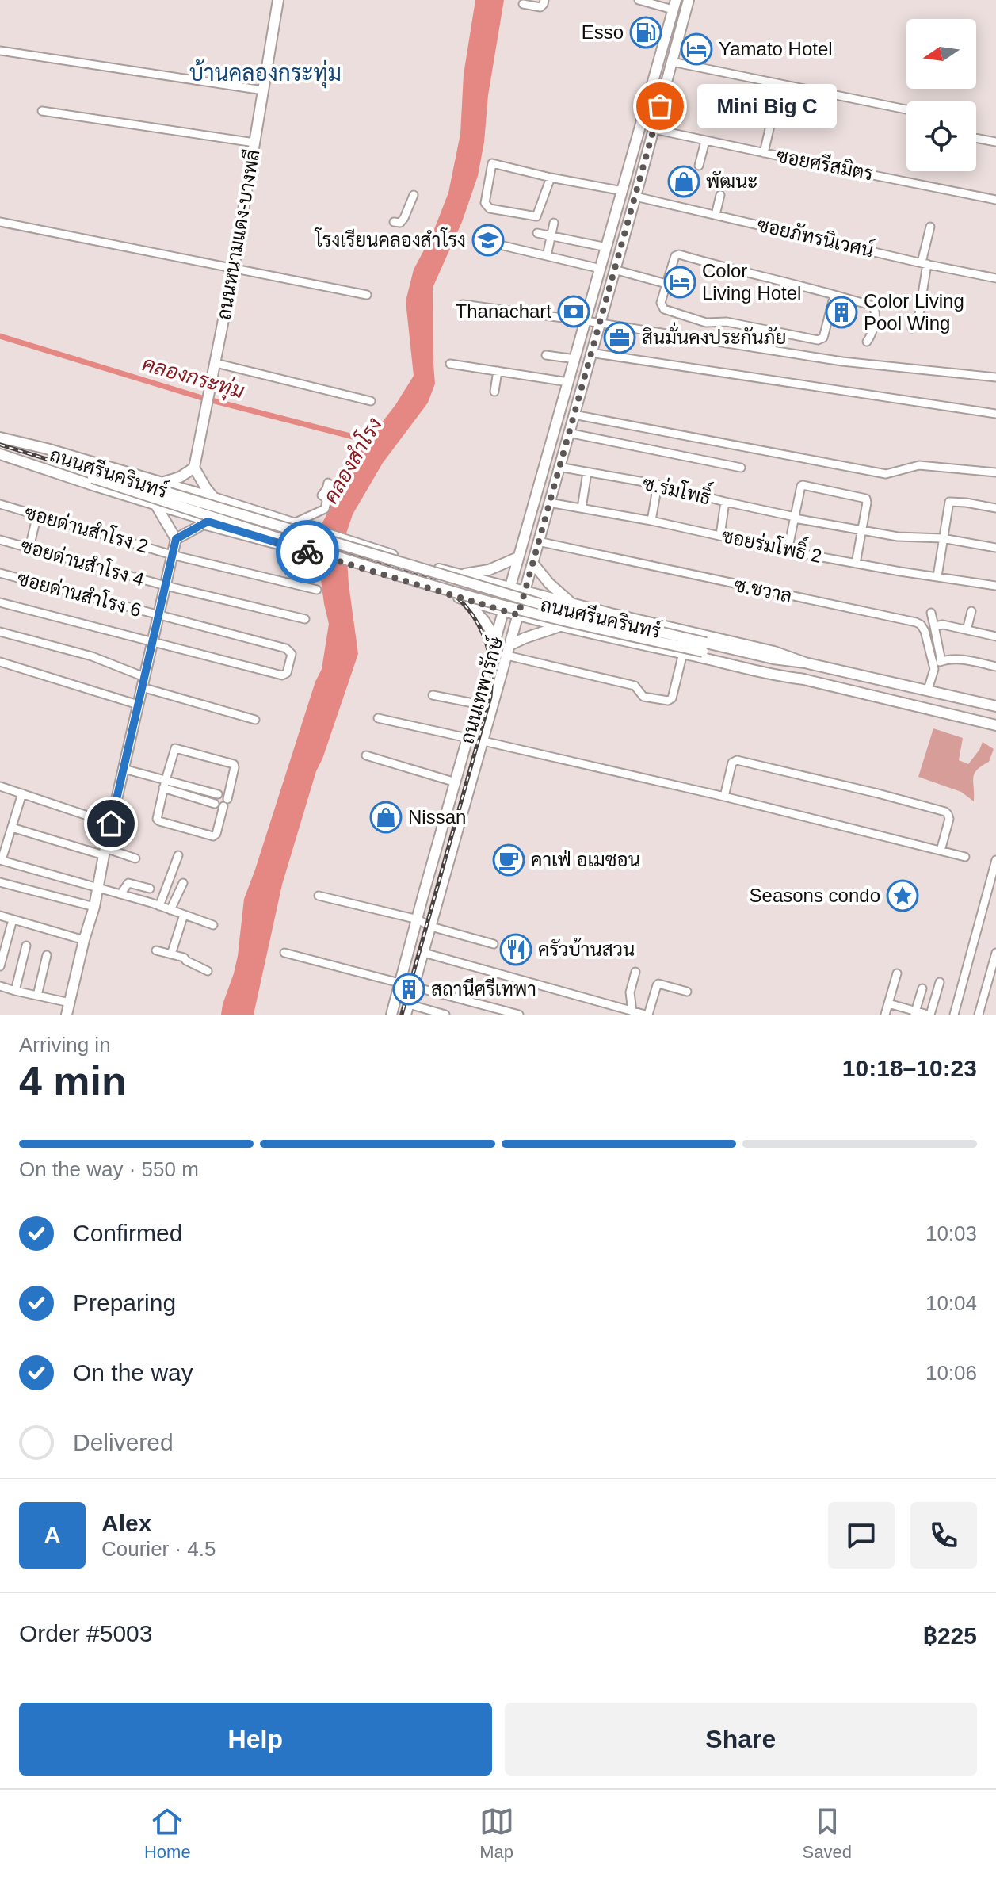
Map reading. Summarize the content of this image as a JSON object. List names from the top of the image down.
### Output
{
  "streets": {
    "main road": ["ถนนหนามแดง-บางพลี", "ถนนศรีนครินทร์", "ถนนเทพารักษ์"],
    "street": [
      "ซอยศรีสมิตร",
      "ซอยภัทรนิเวศน์",
      "ซ.ร่มโพธิ์",
      "ซอยด่านสำโรง 2",
      "ซอยร่มโพธิ์ 2",
      "ซอยด่านสำโรง 4",
      "ซ.ชวาล",
      "ซอยด่านสำโรง 6"
    ]
  },
  "crossings": [
    ["ซอยศรีสมิตร", "ถนนเทพารักษ์"],
    ["ซอยภัทรนิเวศน์", "ถนนเทพารักษ์"],
    ["ถนนศรีนครินทร์", "ถนนเทพารักษ์"],
    ["ซ.ร่มโพธิ์", "ถนนเทพารักษ์"],
    ["ซอยร่มโพธิ์ 2", "ถนนเทพารักษ์"],
    ["ซ.ชวาล", "ถนนเทพารักษ์"]
  ],
  "districts": ["บ้านคลองกระทุ่ม"],
  "water": ["คลองกระทุ่ม", "คลองสำโรง"],
  "places": {
    "fuel station": ["Esso"],
    "hotel": ["Yamato Hotel", "Color Living Hotel"],
    "other": ["Mini Big C"],
    "shop": ["พัฒนะ", "Nissan"],
    "school or university": ["โรงเรียนคลองสำโรง"],
    "bank": ["Thanachart"],
    "building": ["Color Living Pool Wing", "สถานีศรีเทพา"],
    "office": ["สินมั่นคงประกันภัย"],
    "cafe": ["คาเฟ่ อเมซอน"],
    "place": ["Seasons condo"],
    "restaurant": ["ครัวบ้านสวน"]
  },
  "north": "left",
  "page": {
    "bubble": "Mini Big C",
    "heading": ["4 min", "Arriving in", "10:18–10:23"],
    "panel": [
      "Alex",
      "Courier · 4.5",
      "Order #5003",
      "฿225"
    ],
    "bar": "On the way · 550 m",
    "list": [
      ["Confirmed", "10:03"],
      ["Preparing", "10:04"],
      ["On the way", "10:06"],
      "Delivered"
    ],
    "round": "A",
    "buttons": ["Help", "Share"],
    "tabs": ["Home", "Map", "Saved"]
  }
}
